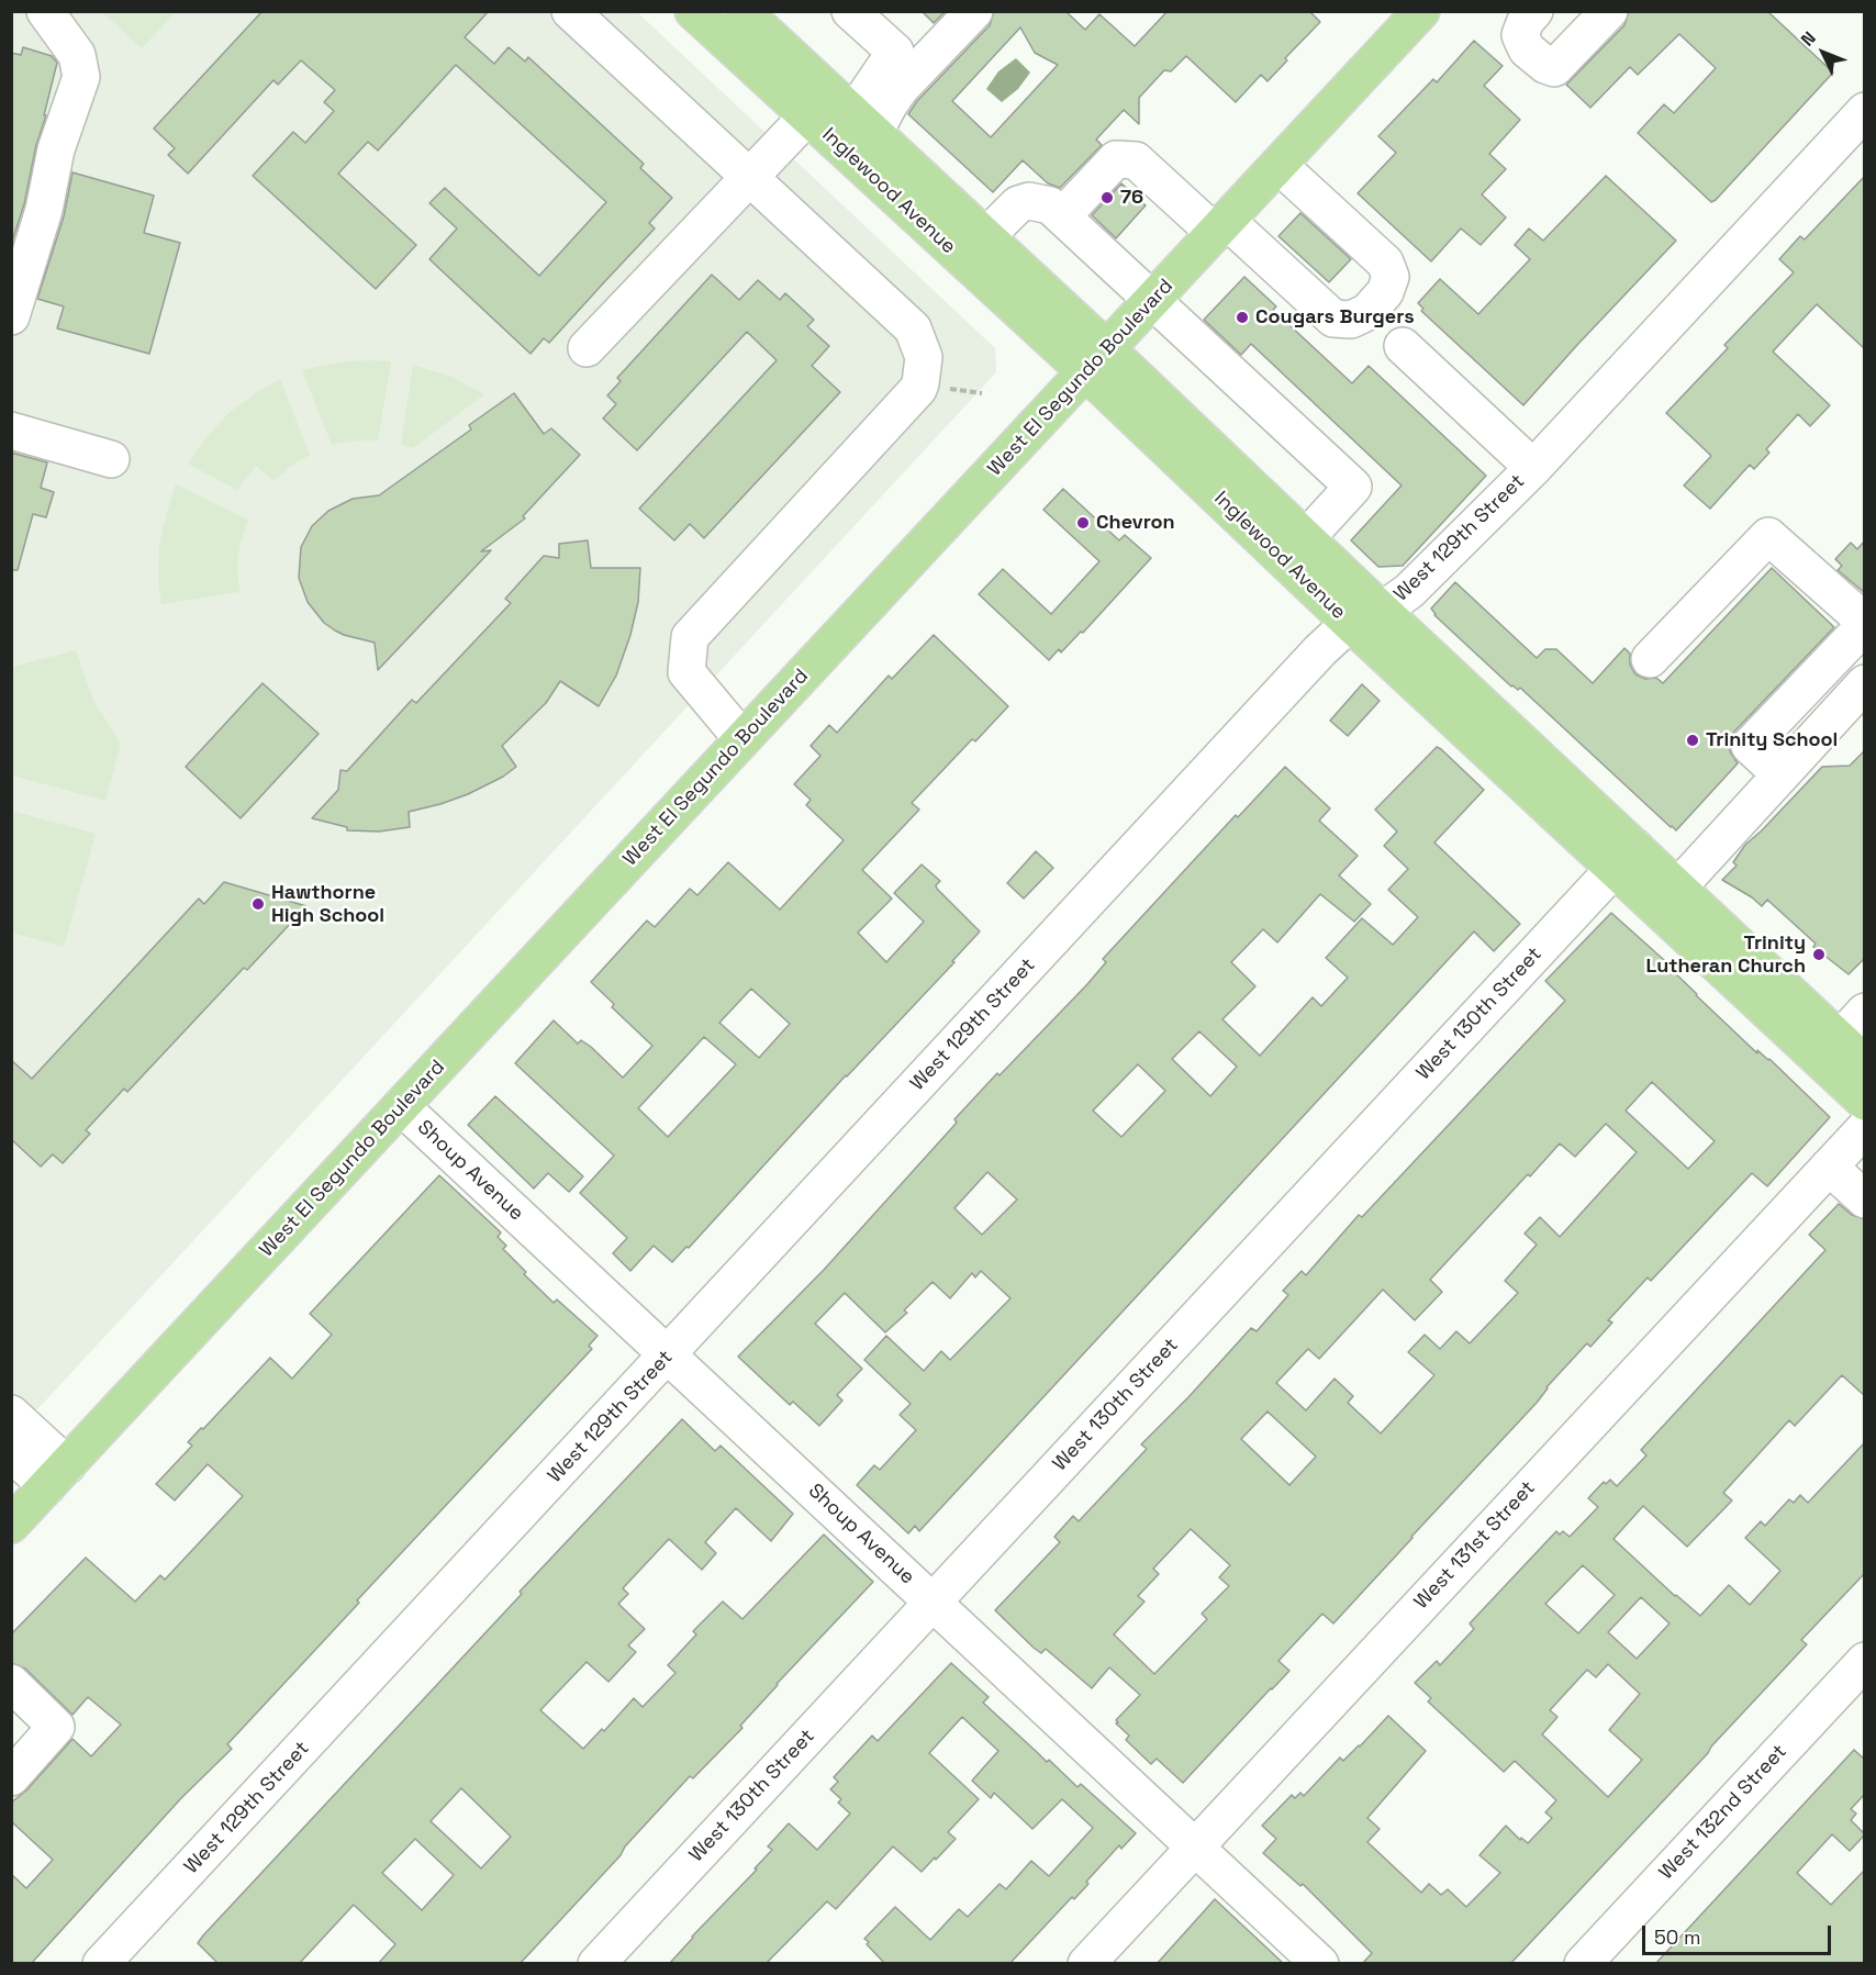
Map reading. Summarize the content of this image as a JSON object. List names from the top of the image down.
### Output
{
  "streets": {
    "main road": ["Inglewood Avenue", "West El Segundo Boulevard"],
    "street": [
      "West 129th Street",
      "West 130th Street",
      "Shoup Avenue",
      "West 131st Street",
      "West 132nd Street"
    ]
  },
  "crossings": [
    ["Inglewood Avenue", "West El Segundo Boulevard"],
    ["Inglewood Avenue", "West 129th Street"],
    ["Inglewood Avenue", "West 130th Street"],
    ["West El Segundo Boulevard", "Shoup Avenue"],
    ["West 129th Street", "Shoup Avenue"],
    ["West 130th Street", "Shoup Avenue"],
    ["Shoup Avenue", "West 131st Street"]
  ],
  "places": [
    "76",
    "Cougars Burgers",
    "Chevron",
    "Trinity School",
    "Hawthorne High School",
    "Trinity Lutheran Church"
  ],
  "scale_bar": "50 m",
  "north": "top left"
}
